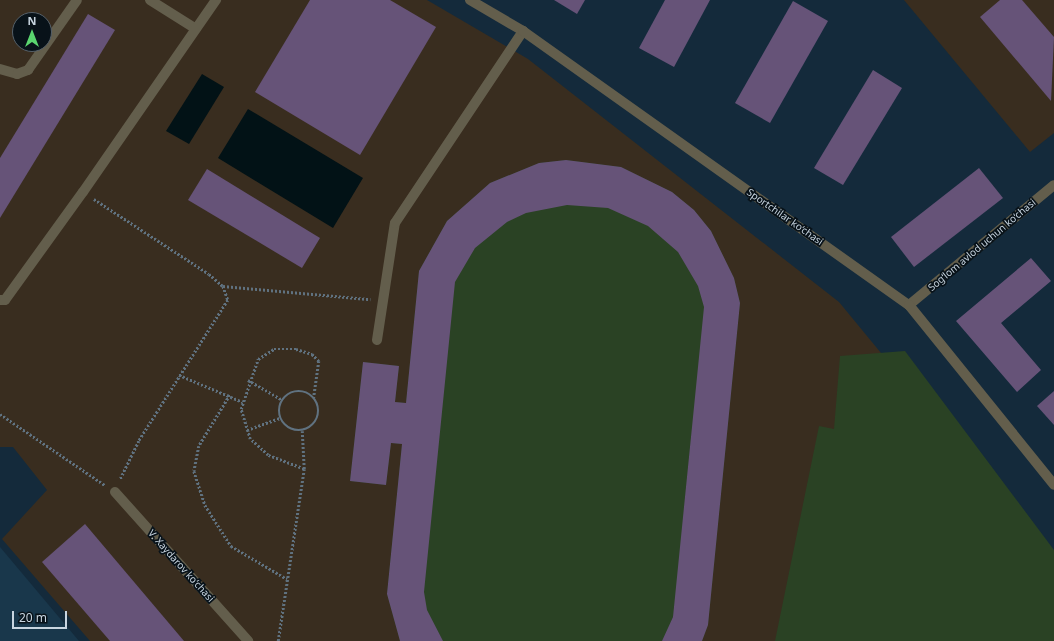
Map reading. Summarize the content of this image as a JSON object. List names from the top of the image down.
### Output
{
  "streets": {
    "street": ["Sportchilar ko‘chasi", "Sog‘lom avlod uchun ko‘chasi", "V. Xaydarov ko‘chasi"]
  },
  "crossings": [
    ["Sportchilar ko‘chasi", "Sog‘lom avlod uchun ko‘chasi"]
  ],
  "scale_bar": "20 m",
  "north": "top"
}
